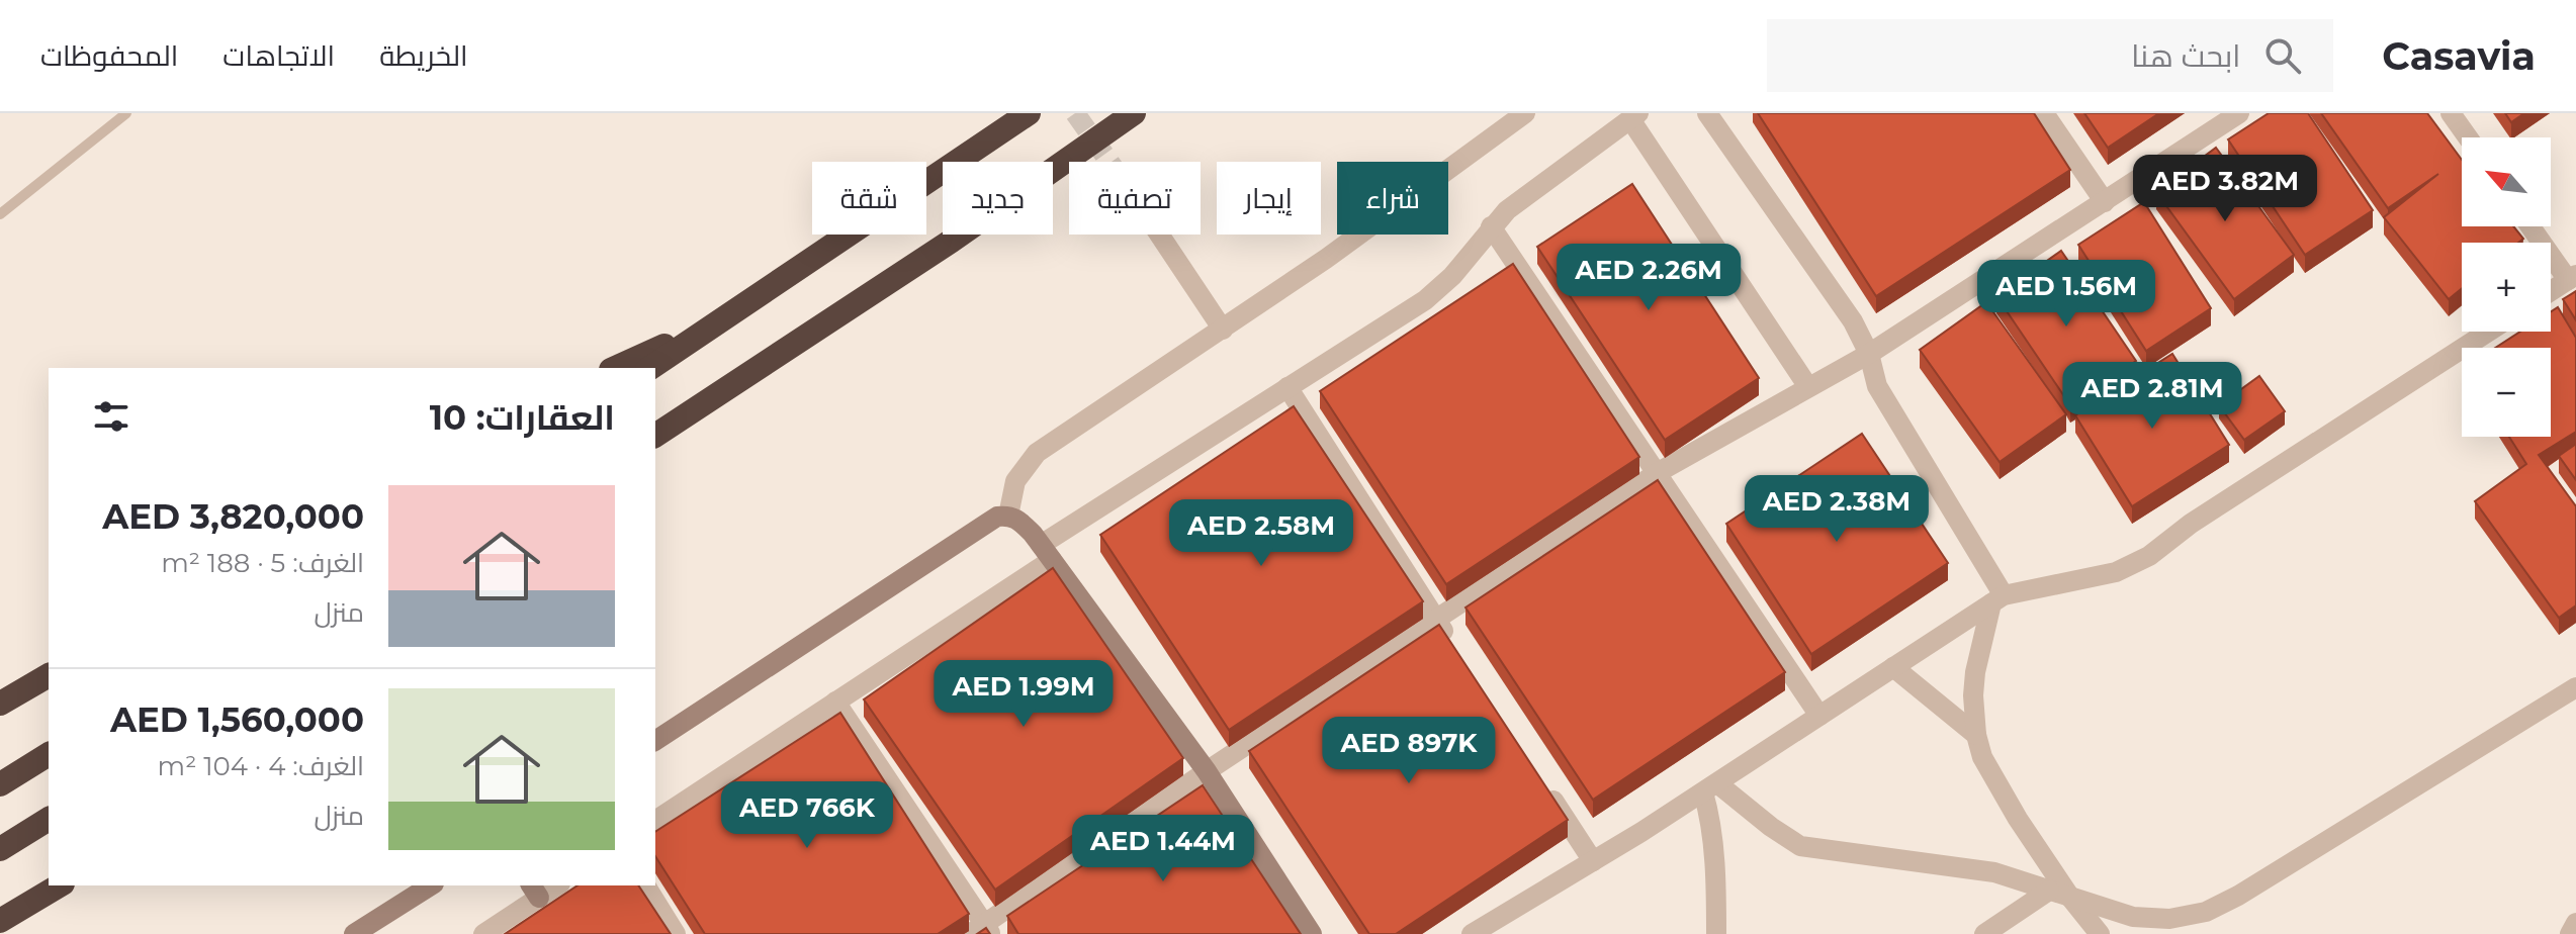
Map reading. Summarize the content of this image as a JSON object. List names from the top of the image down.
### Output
{
  "north": "top left",
  "page": {
    "header": "Casavia",
    "search": "ابحث هنا",
    "nav": ["الخريطة", "الاتجاهات", "المحفوظات"],
    "map_buttons": ["+", "−"],
    "price": [
      "AED 3.82M",
      "AED 2.26M",
      "AED 1.56M",
      "AED 2.81M",
      "AED 2.38M",
      "AED 2.58M",
      "AED 1.99M",
      "AED 897K",
      "AED 766K",
      "AED 1.44M"
    ],
    "chip": [
      "شراء",
      "إيجار",
      "تصفية",
      "جديد",
      "شقة"
    ],
    "heading": "العقارات: 10",
    "list": [
      {
        "name": "AED 3,820,000",
        "note": "الغرف: 5 · 188 m² · منزل"
      },
      {
        "name": "AED 1,560,000",
        "note": "الغرف: 4 · 104 m² · منزل"
      }
    ]
  }
}
